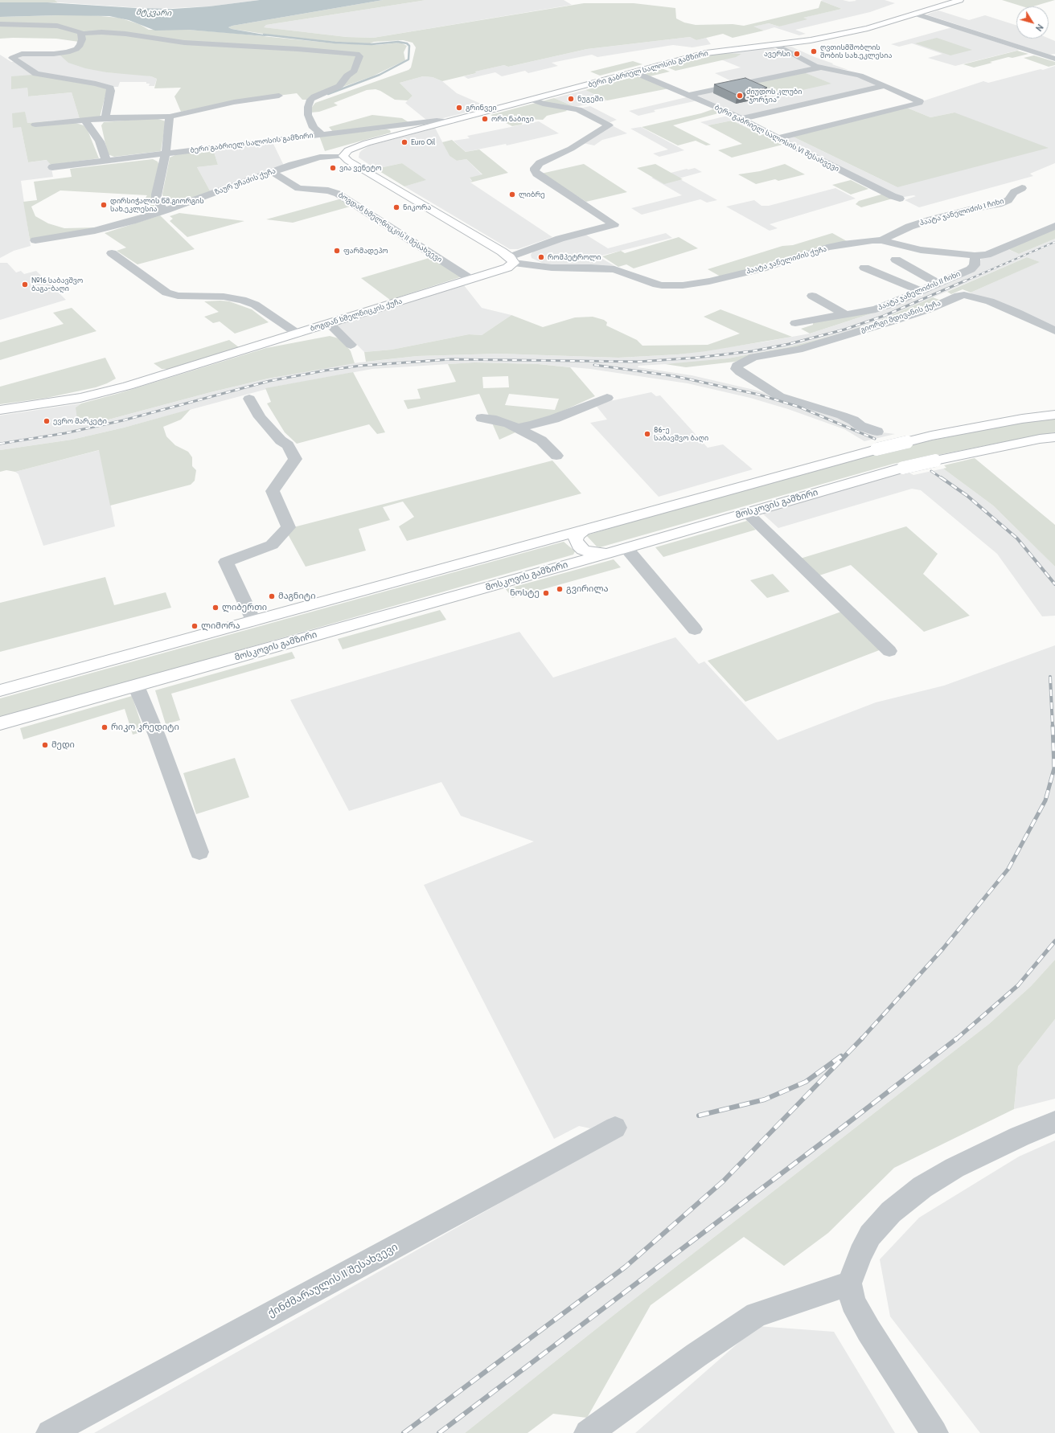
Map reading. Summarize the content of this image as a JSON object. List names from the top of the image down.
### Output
{
  "streets": {
    "main road": ["ბერი გაბრიელ სალოსის გამზირი", "ბოგდან ხმელნიცკის ქუჩა", "მოსკოვის გამზირი"],
    "street": [
      "ბერი გაბრიელ სალოსის VI შესახვევი",
      "ზაურ უჩაძის ქუჩა",
      "პაატა ჯანელიძის I ჩიხი",
      "ბოგდან ხმელნიცკის II შესახვევი",
      "პაატა ჯანელიძის ქუჩა",
      "პაატა ჯანელიძის II ჩიხი",
      "გიორგი მდივანის ქუჩა",
      "ქინძმარაულის II შესახვევი"
    ]
  },
  "crossings": [
    ["ბერი გაბრიელ სალოსის გამზირი", "ბერი გაბრიელ სალოსის VI შესახვევი"],
    ["ბერი გაბრიელ სალოსის გამზირი", "ზაურ უჩაძის ქუჩა"],
    ["ზაურ უჩაძის ქუჩა", "ბოგდან ხმელნიცკის II შესახვევი"],
    ["პაატა ჯანელიძის I ჩიხი", "პაატა ჯანელიძის ქუჩა"],
    ["ბოგდან ხმელნიცკის II შესახვევი", "ბოგდან ხმელნიცკის ქუჩა"],
    ["პაატა ჯანელიძის ქუჩა", "პაატა ჯანელიძის II ჩიხი"],
    ["პაატა ჯანელიძის ქუჩა", "ბოგდან ხმელნიცკის ქუჩა"]
  ],
  "water": ["მტკვარი"],
  "places": [
    "ღვთისმშობლის შობის სახ.ეკლესია",
    "ავერსი",
    "ძიუდოს კლუბი “ჯორჯია”",
    "ნუგეში",
    "გრინვეი",
    "ორი ნაბიჯი",
    "Euro Oil",
    "ვია ვენეტო",
    "ლიბრე",
    "დირსიჭალის წმ.გიორგის სახ.ეკლესია",
    "ნიკორა",
    "ფარმადეპო",
    "რომპეტროლი",
    "№16 საბავშვო ბაგა-ბაღი",
    "ევრო მარკეტი",
    "86-ე საბავშვო ბაღი",
    "გვირილა",
    "ნოსტე",
    "მაგნიტი",
    "ლიბერთი",
    "ლიმორა",
    "რიკო კრედიტი",
    "მედი"
  ],
  "north": "bottom right"
}
